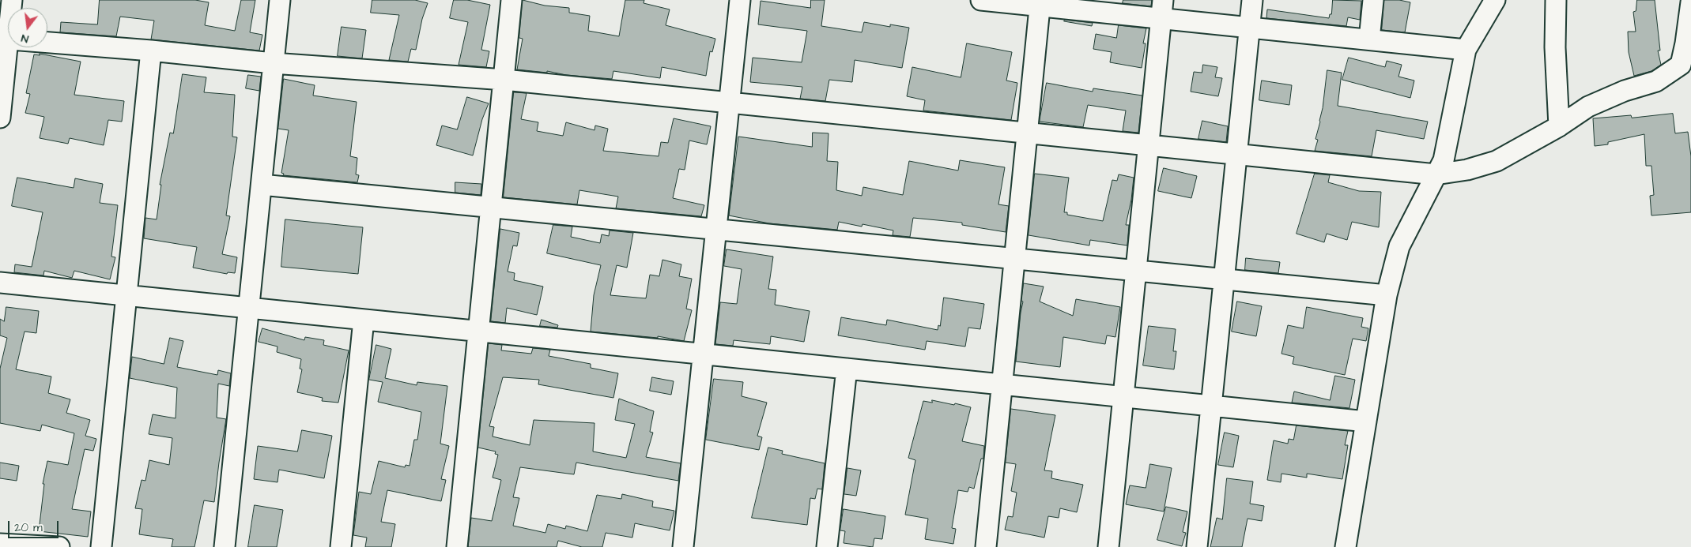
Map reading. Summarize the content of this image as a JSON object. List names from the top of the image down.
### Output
{
  "scale_bar": "20 m",
  "north": "bottom"
}
